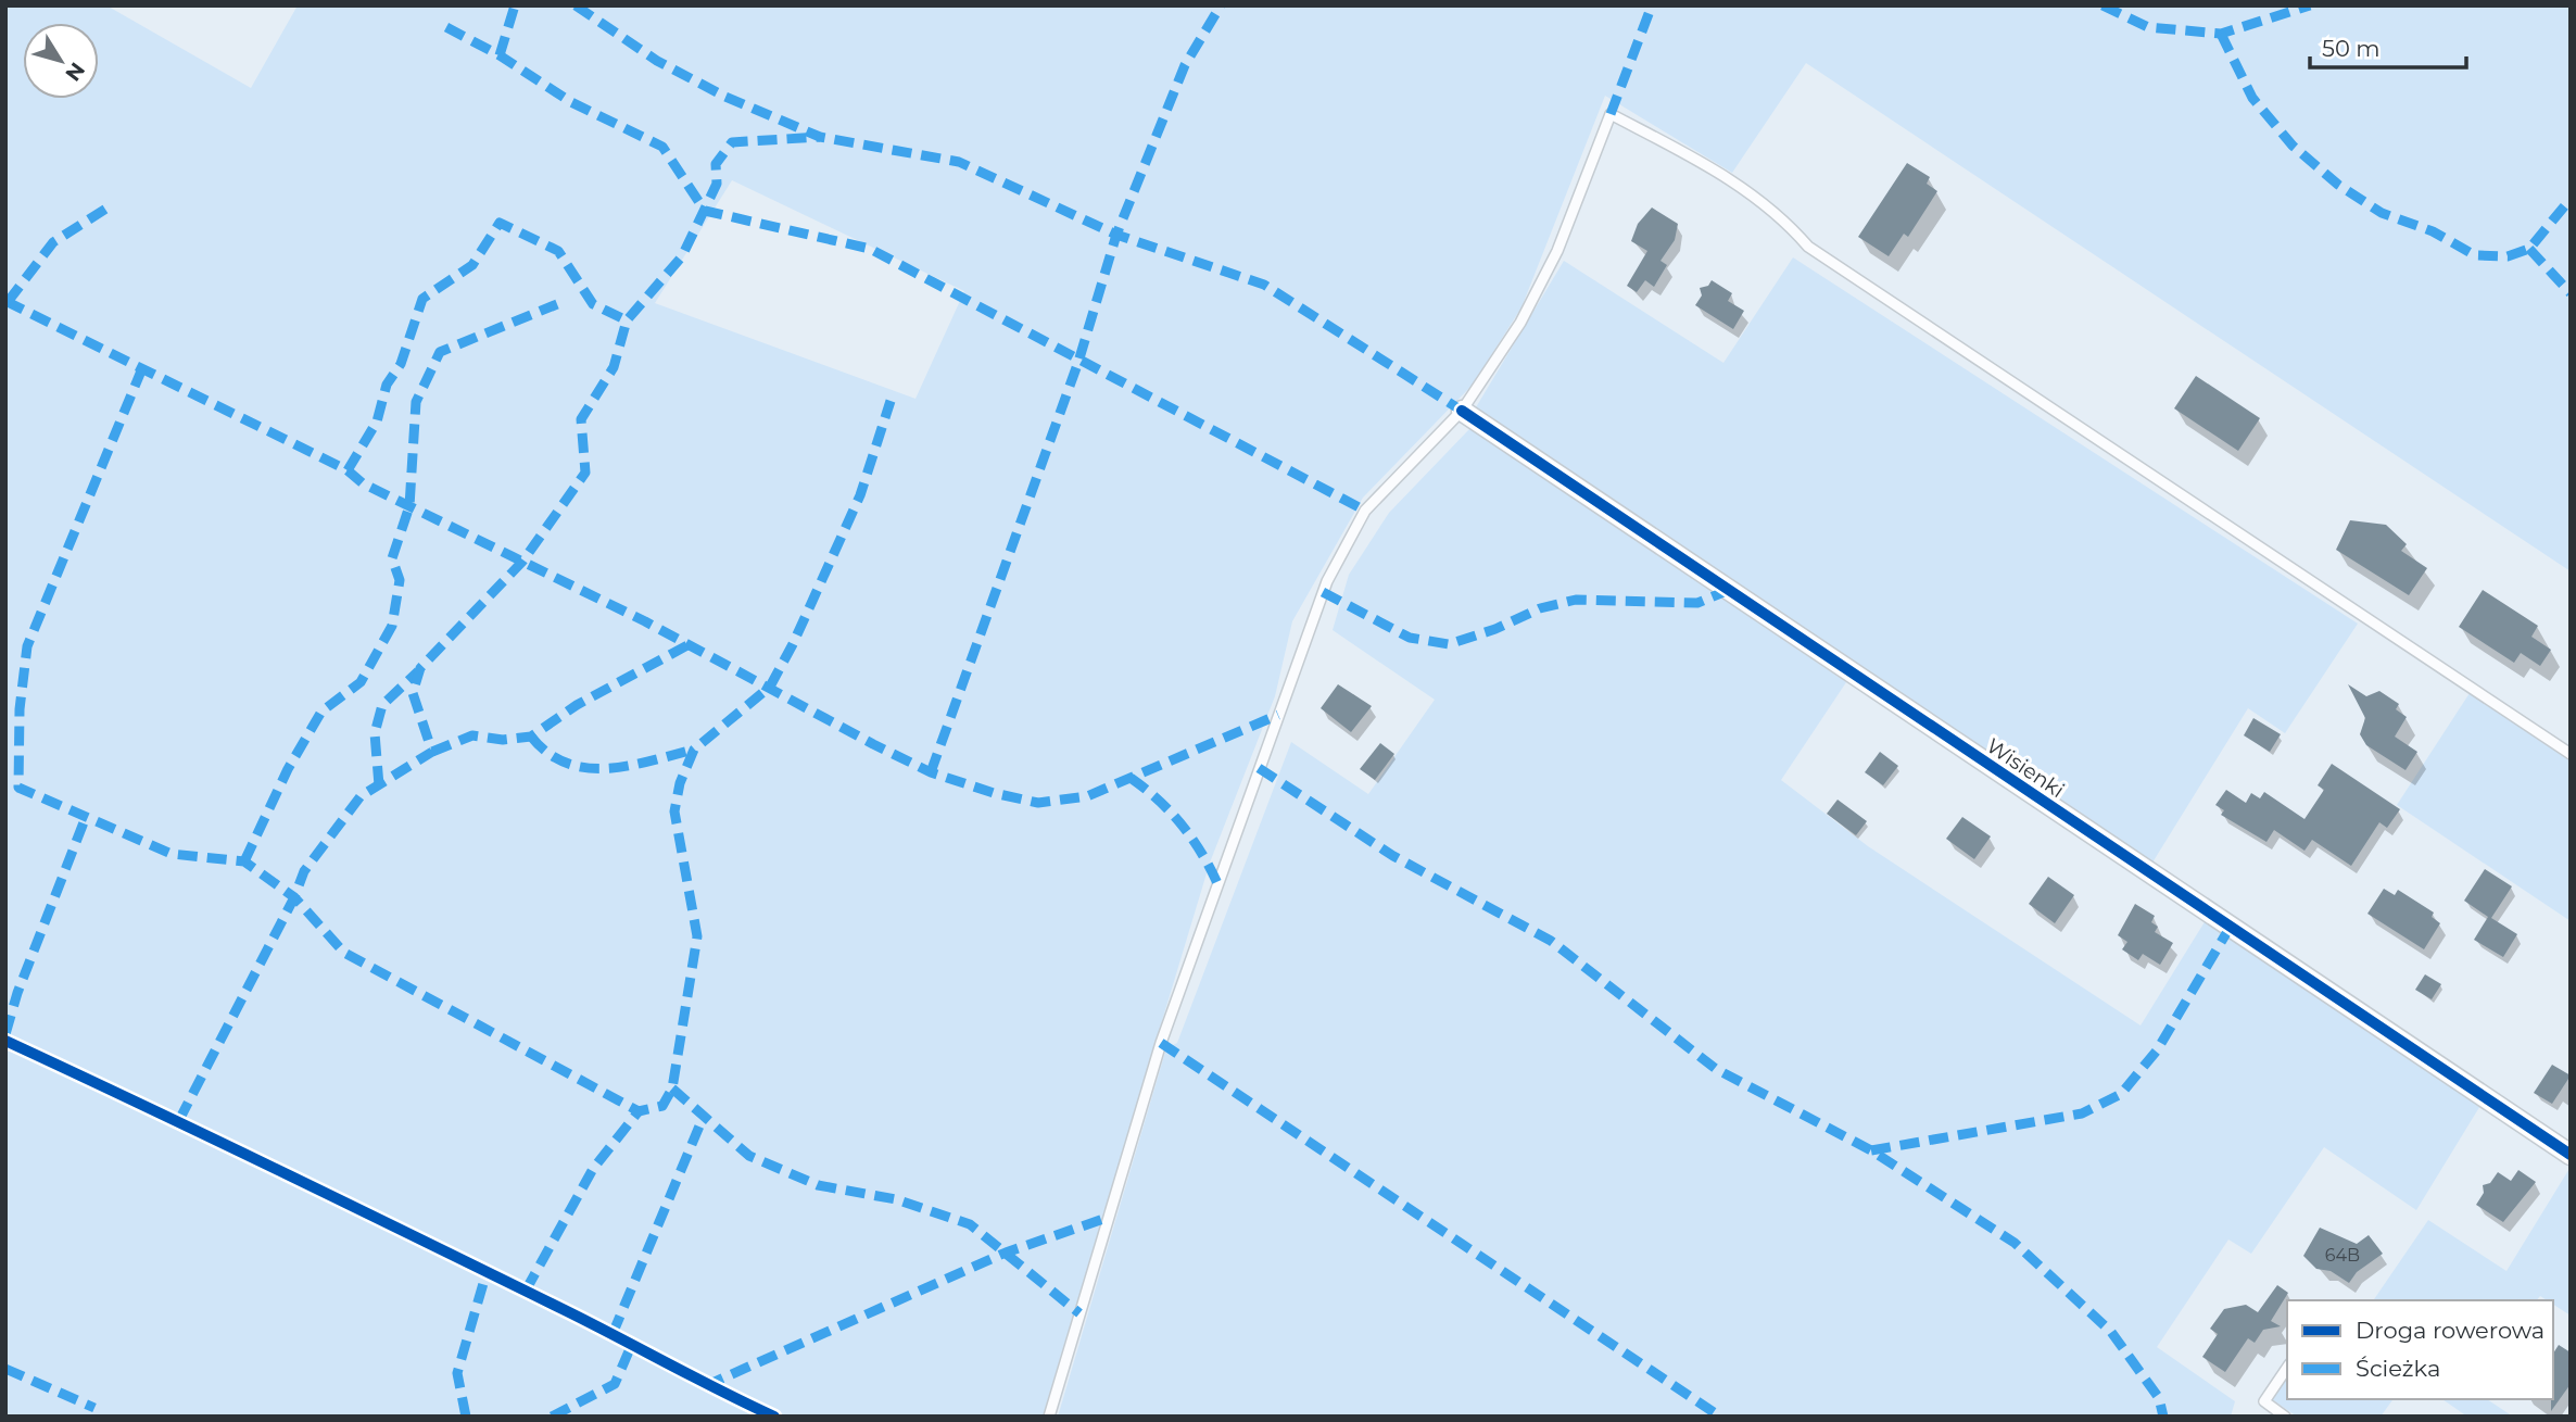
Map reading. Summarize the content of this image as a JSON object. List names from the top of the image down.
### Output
{
  "streets": {
    "street": ["Wisienki"]
  },
  "house_numbers": ["64B"],
  "legend": ["Droga rowerowa", "Ścieżka"],
  "scale_bar": "50 m",
  "north": "bottom right"
}
